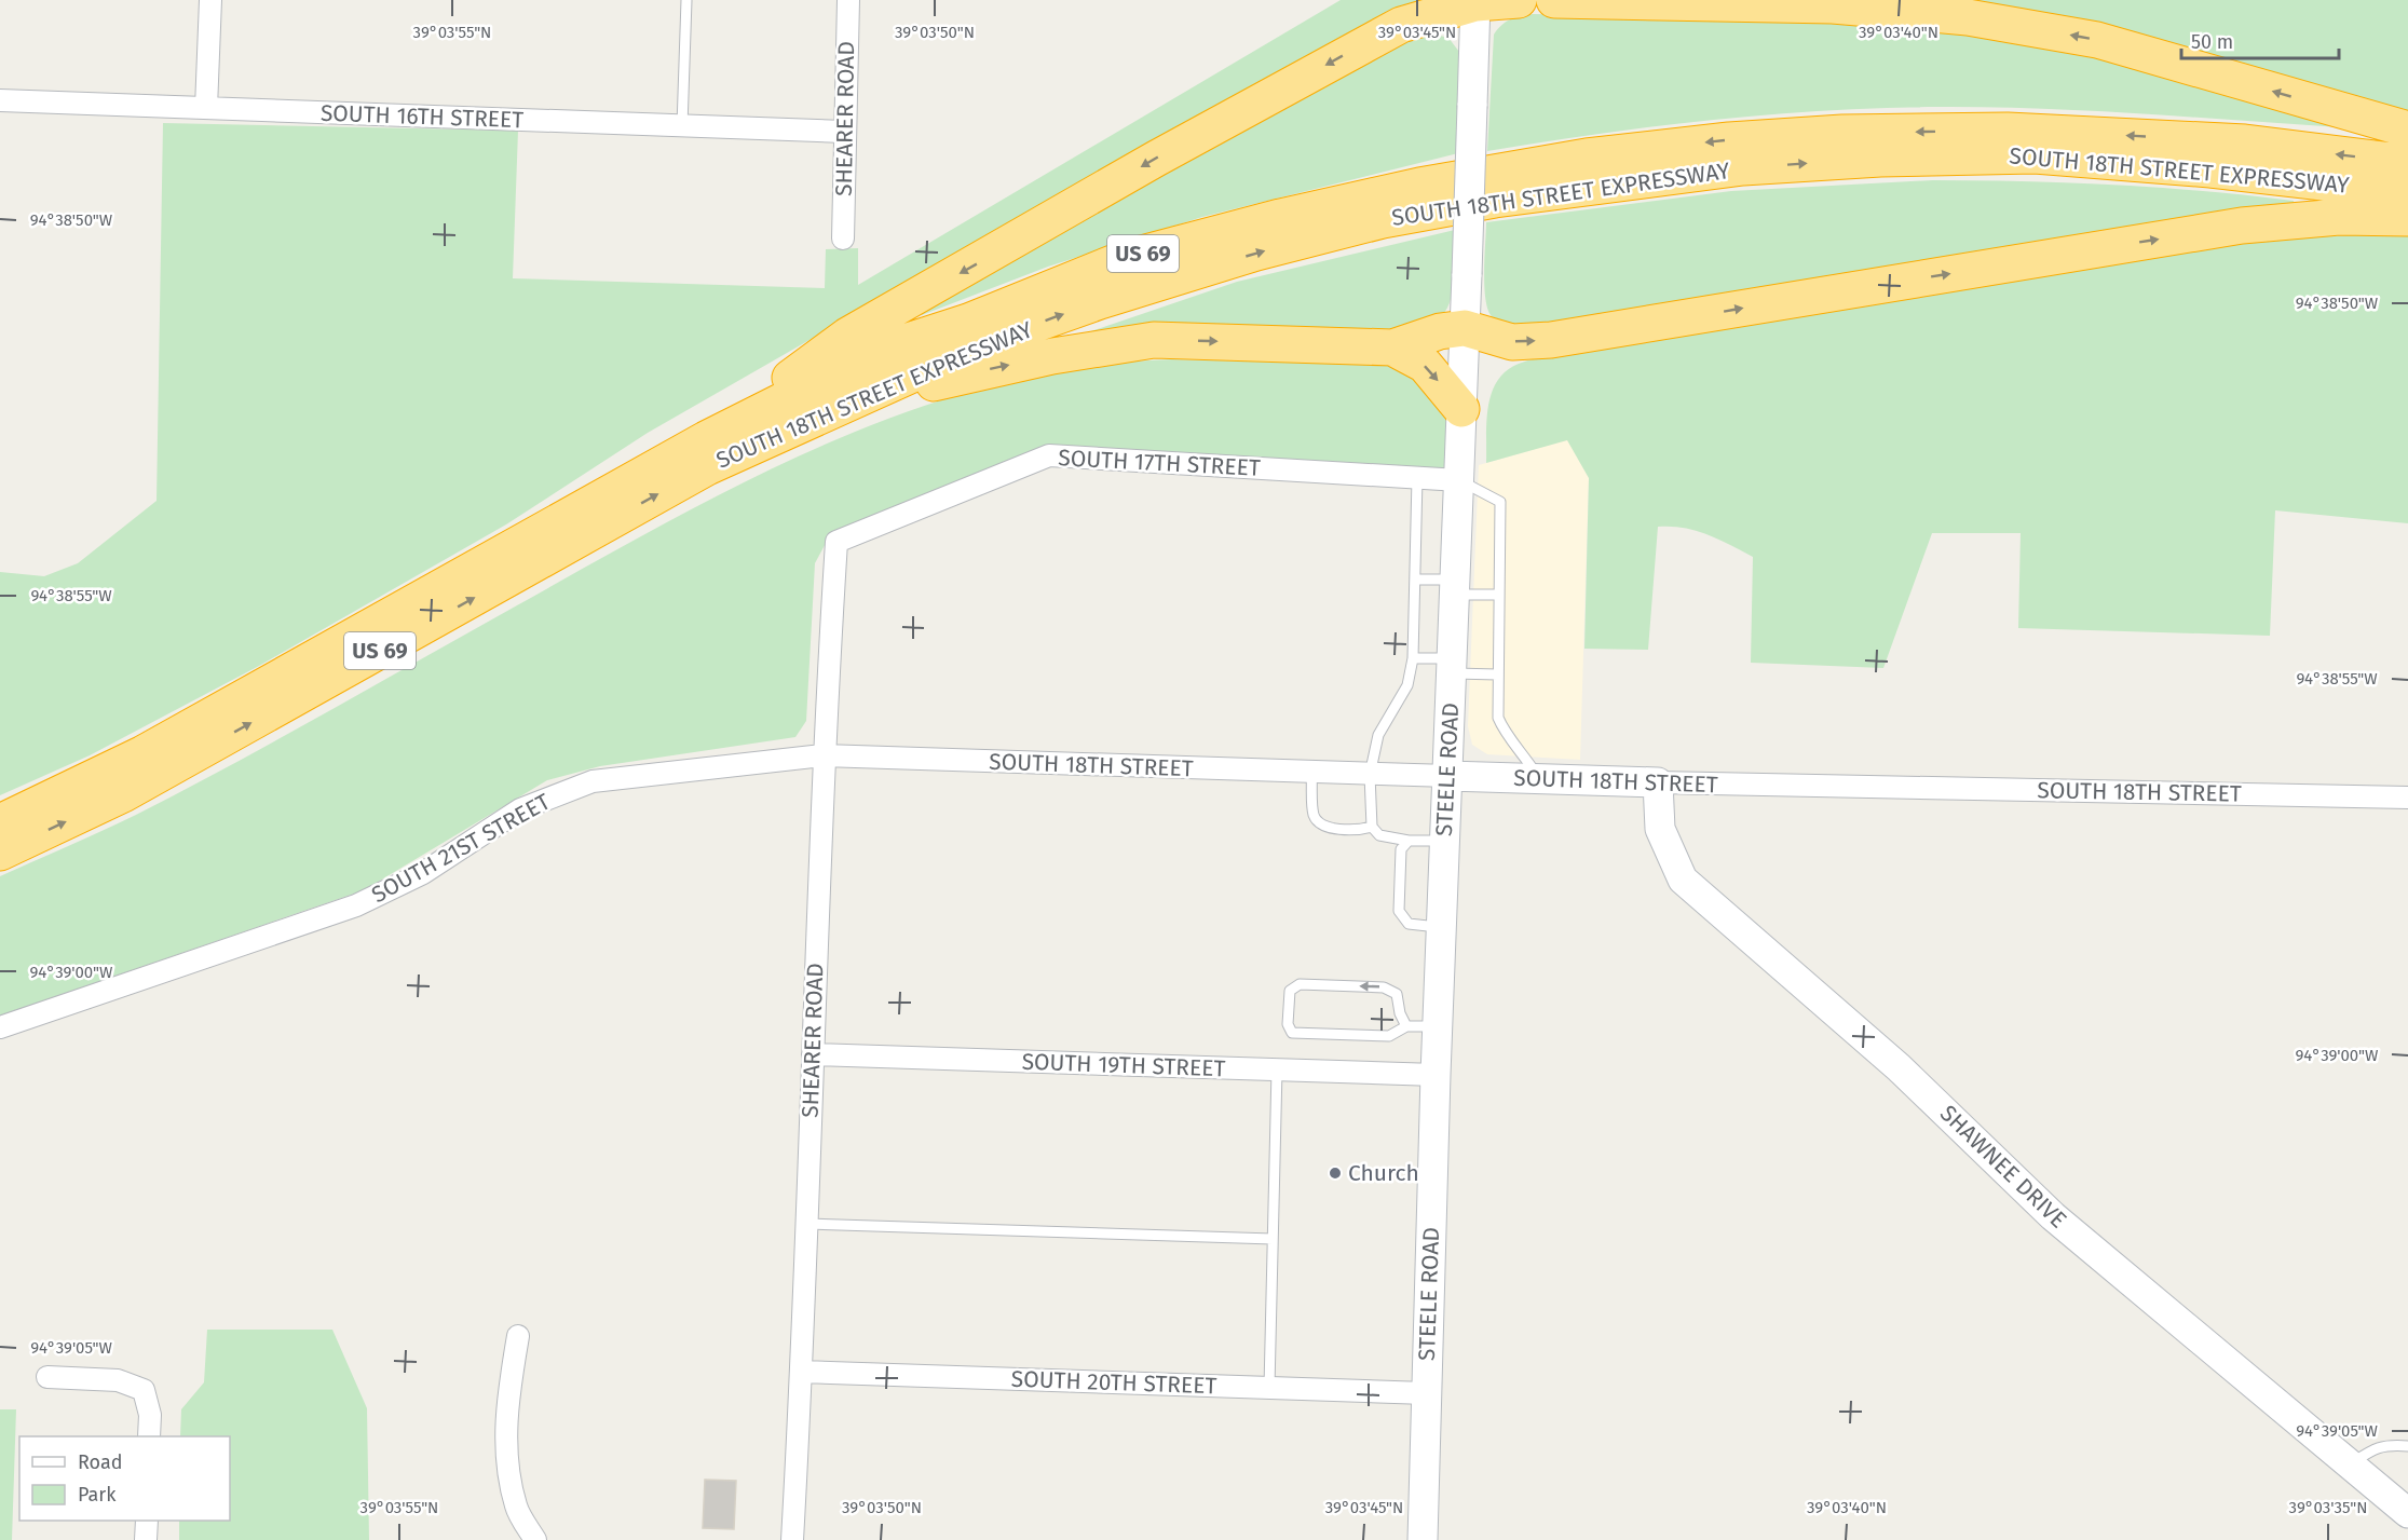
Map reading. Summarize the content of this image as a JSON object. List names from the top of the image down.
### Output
{
  "streets": {
    "highway": ["SOUTH 18TH STREET EXPRESSWAY", "US 69"],
    "main road": ["SOUTH 18TH STREET", "STEELE ROAD", "SHAWNEE DRIVE"],
    "street": [
      "SOUTH 16TH STREET",
      "SHEARER ROAD",
      "SOUTH 17TH STREET",
      "SOUTH 21ST STREET",
      "SOUTH 19TH STREET",
      "SOUTH 20TH STREET"
    ]
  },
  "crossings": [
    ["SOUTH 16TH STREET", "SHEARER ROAD"],
    ["SHEARER ROAD", "SOUTH 17TH STREET"],
    ["SHEARER ROAD", "SOUTH 18TH STREET"],
    ["SHEARER ROAD", "SOUTH 21ST STREET"],
    ["SHEARER ROAD", "SOUTH 19TH STREET"],
    ["SHEARER ROAD", "SOUTH 20TH STREET"],
    ["SOUTH 17TH STREET", "STEELE ROAD"],
    ["SOUTH 18TH STREET", "STEELE ROAD"],
    ["SOUTH 18TH STREET", "SOUTH 21ST STREET"],
    ["SOUTH 18TH STREET", "SHAWNEE DRIVE"],
    ["STEELE ROAD", "SOUTH 19TH STREET"],
    ["STEELE ROAD", "SOUTH 20TH STREET"]
  ],
  "places": ["Church"],
  "legend": ["Road", "Park"],
  "scale_bar": "50 m",
  "coordinates": [
    "39°03'55\"N",
    "39°03'50\"N",
    "39°03'45\"N",
    "39°03'40\"N",
    "94°38'50\"W",
    "94°38'55\"W",
    "94°39'00\"W",
    "94°39'05\"W",
    "39°03'35\"N"
  ]
}
